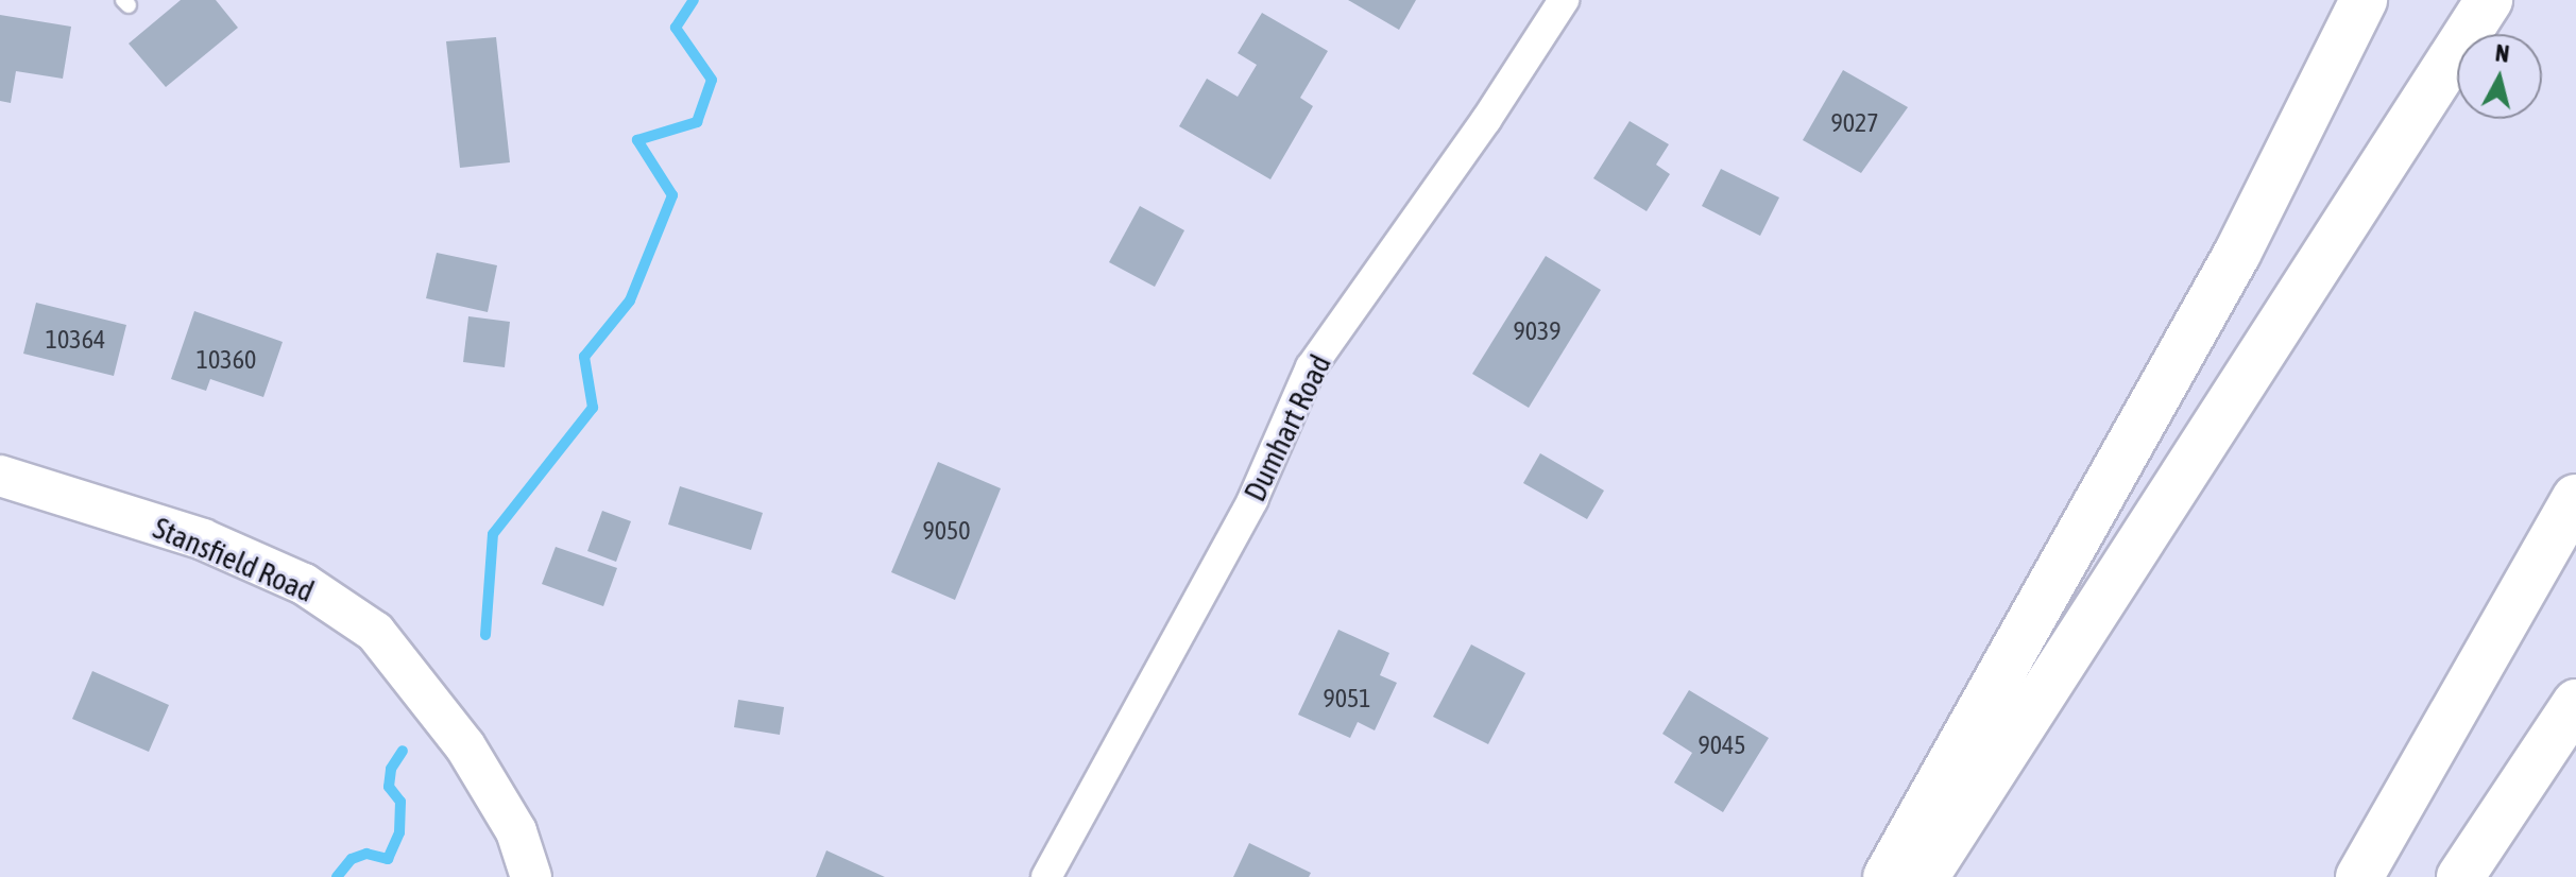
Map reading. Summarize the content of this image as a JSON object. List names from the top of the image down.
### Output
{
  "streets": {
    "street": ["Dumhart Road", "Stansfield Road"]
  },
  "house_numbers": [
    "9027",
    "9039",
    "10364",
    "10360",
    "9050",
    "9051",
    "9045"
  ],
  "north": "top"
}
